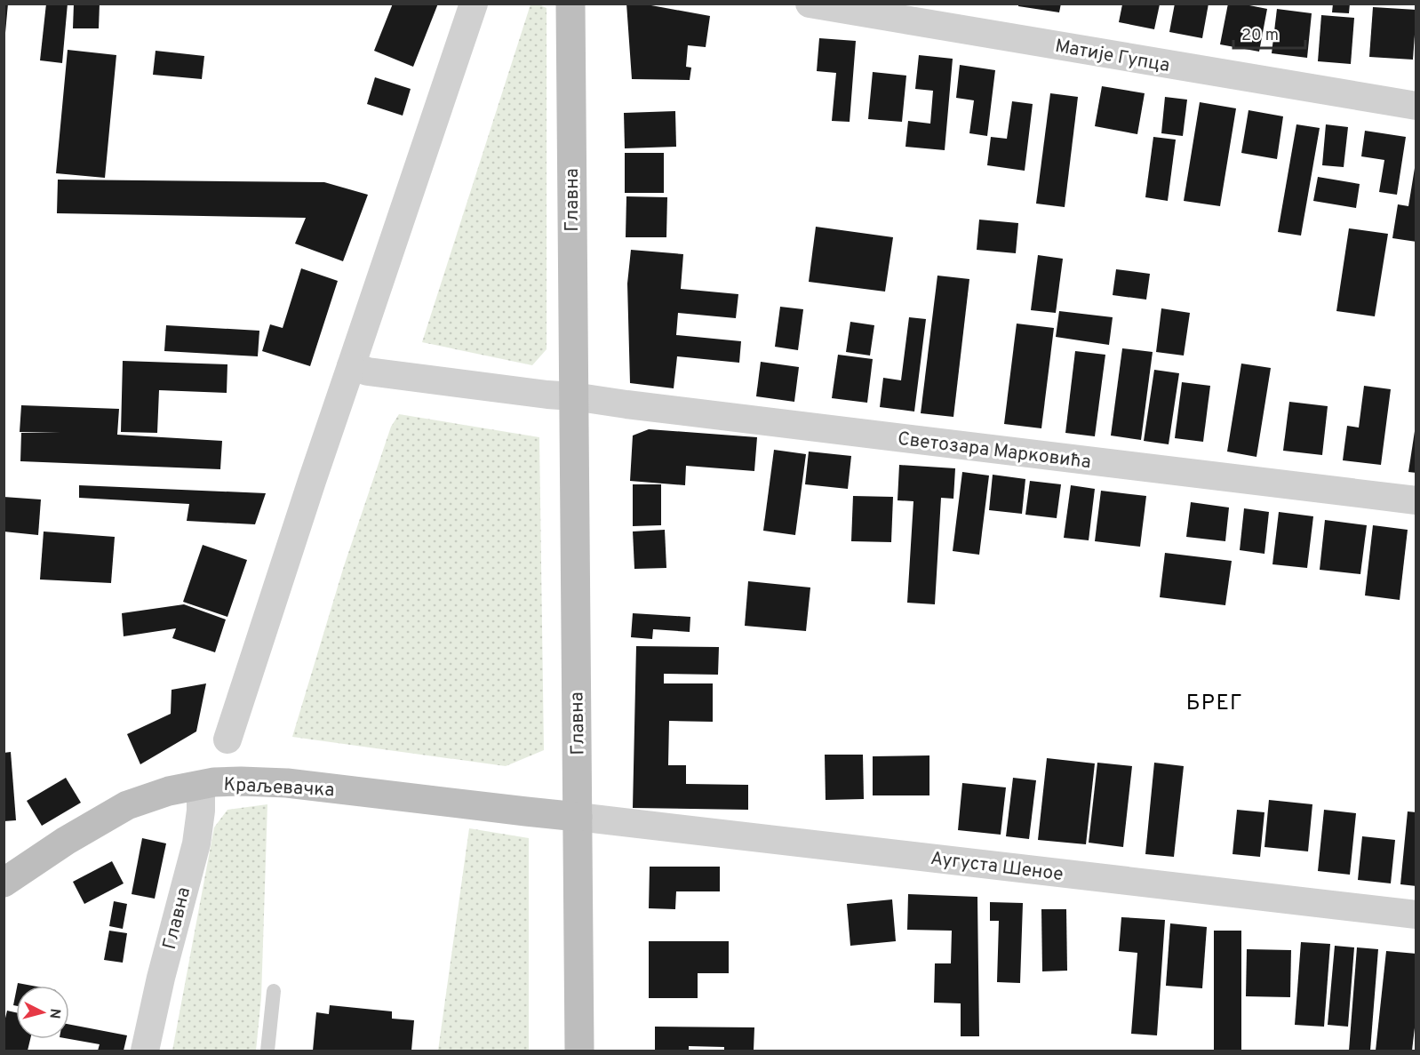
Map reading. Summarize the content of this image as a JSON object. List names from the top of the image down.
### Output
{
  "streets": {
    "main road": ["Главна", "Краљевачка"],
    "street": ["Матије Гупца", "Светозара Марковића", "Аугуста Шеное"]
  },
  "crossings": [
    ["Главна", "Светозара Марковића"],
    ["Главна", "Краљевачка"],
    ["Главна", "Аугуста Шеное"],
    ["Краљевачка", "Аугуста Шеное"]
  ],
  "districts": ["БРЕГ"],
  "scale_bar": "20 m",
  "north": "right"
}
